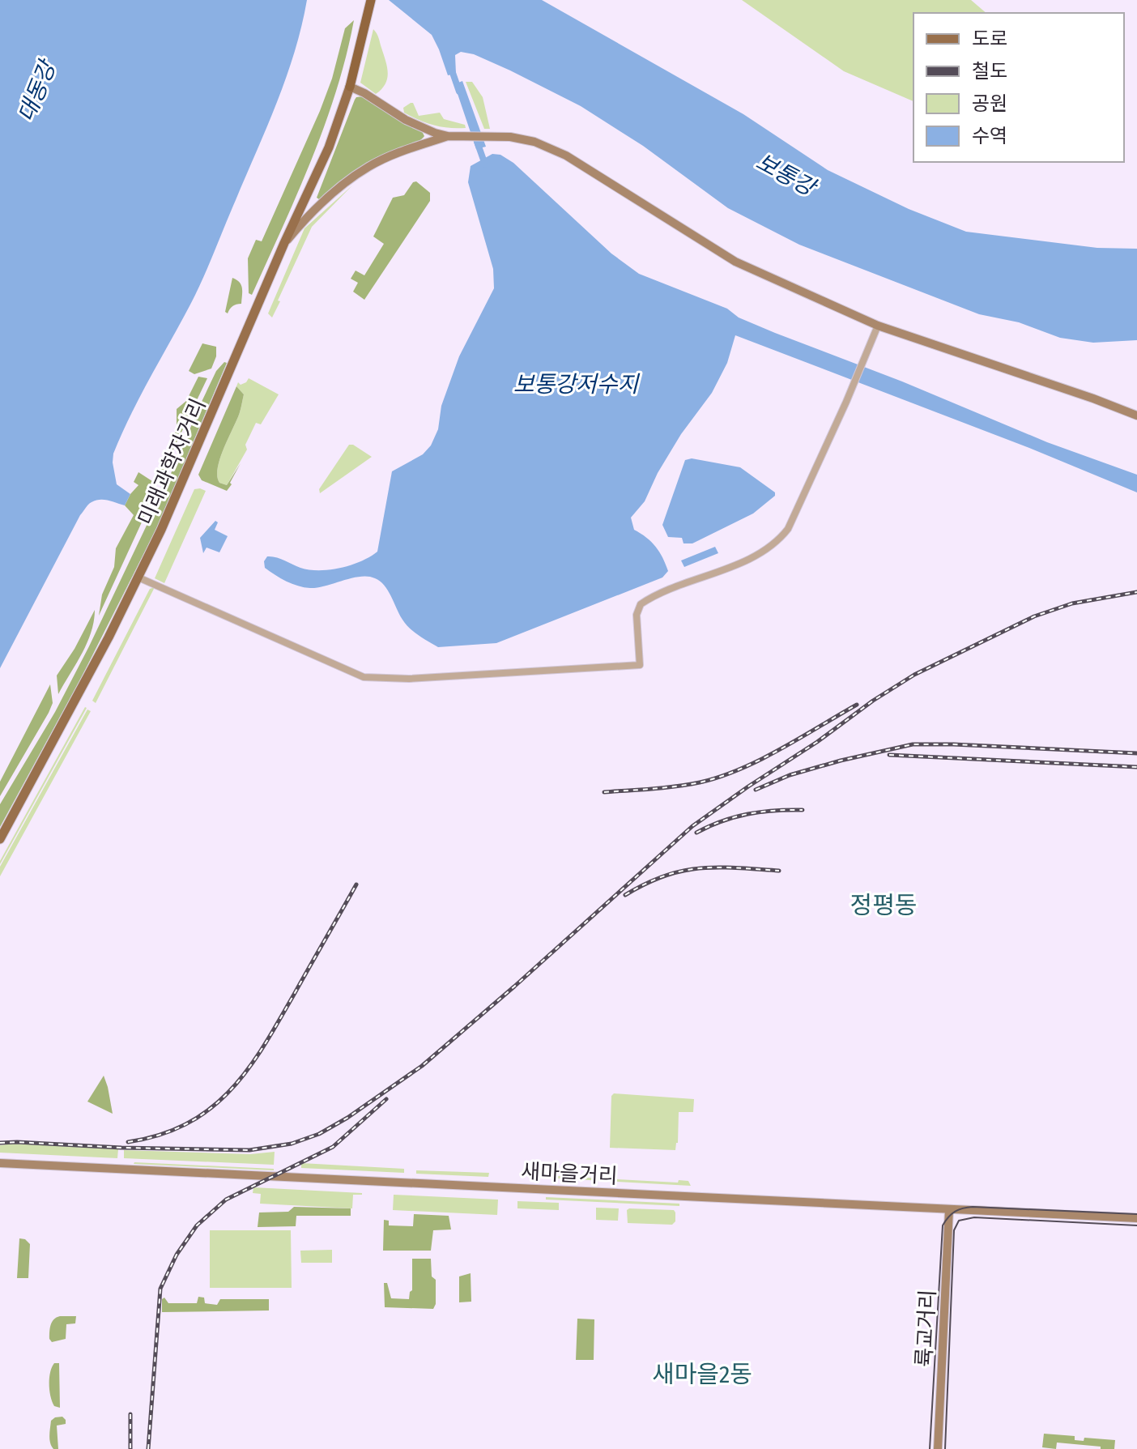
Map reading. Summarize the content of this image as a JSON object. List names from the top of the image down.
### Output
{
  "streets": {
    "main road": ["미래과학자거리", "새마을거리", "륙교거리"]
  },
  "crossings": [
    ["새마을거리", "륙교거리"]
  ],
  "districts": ["정평동", "새마을2동"],
  "water": ["대동강", "보통강", "보통강저수지"],
  "legend": [
    "도로",
    "철도",
    "공원",
    "수역"
  ]
}
